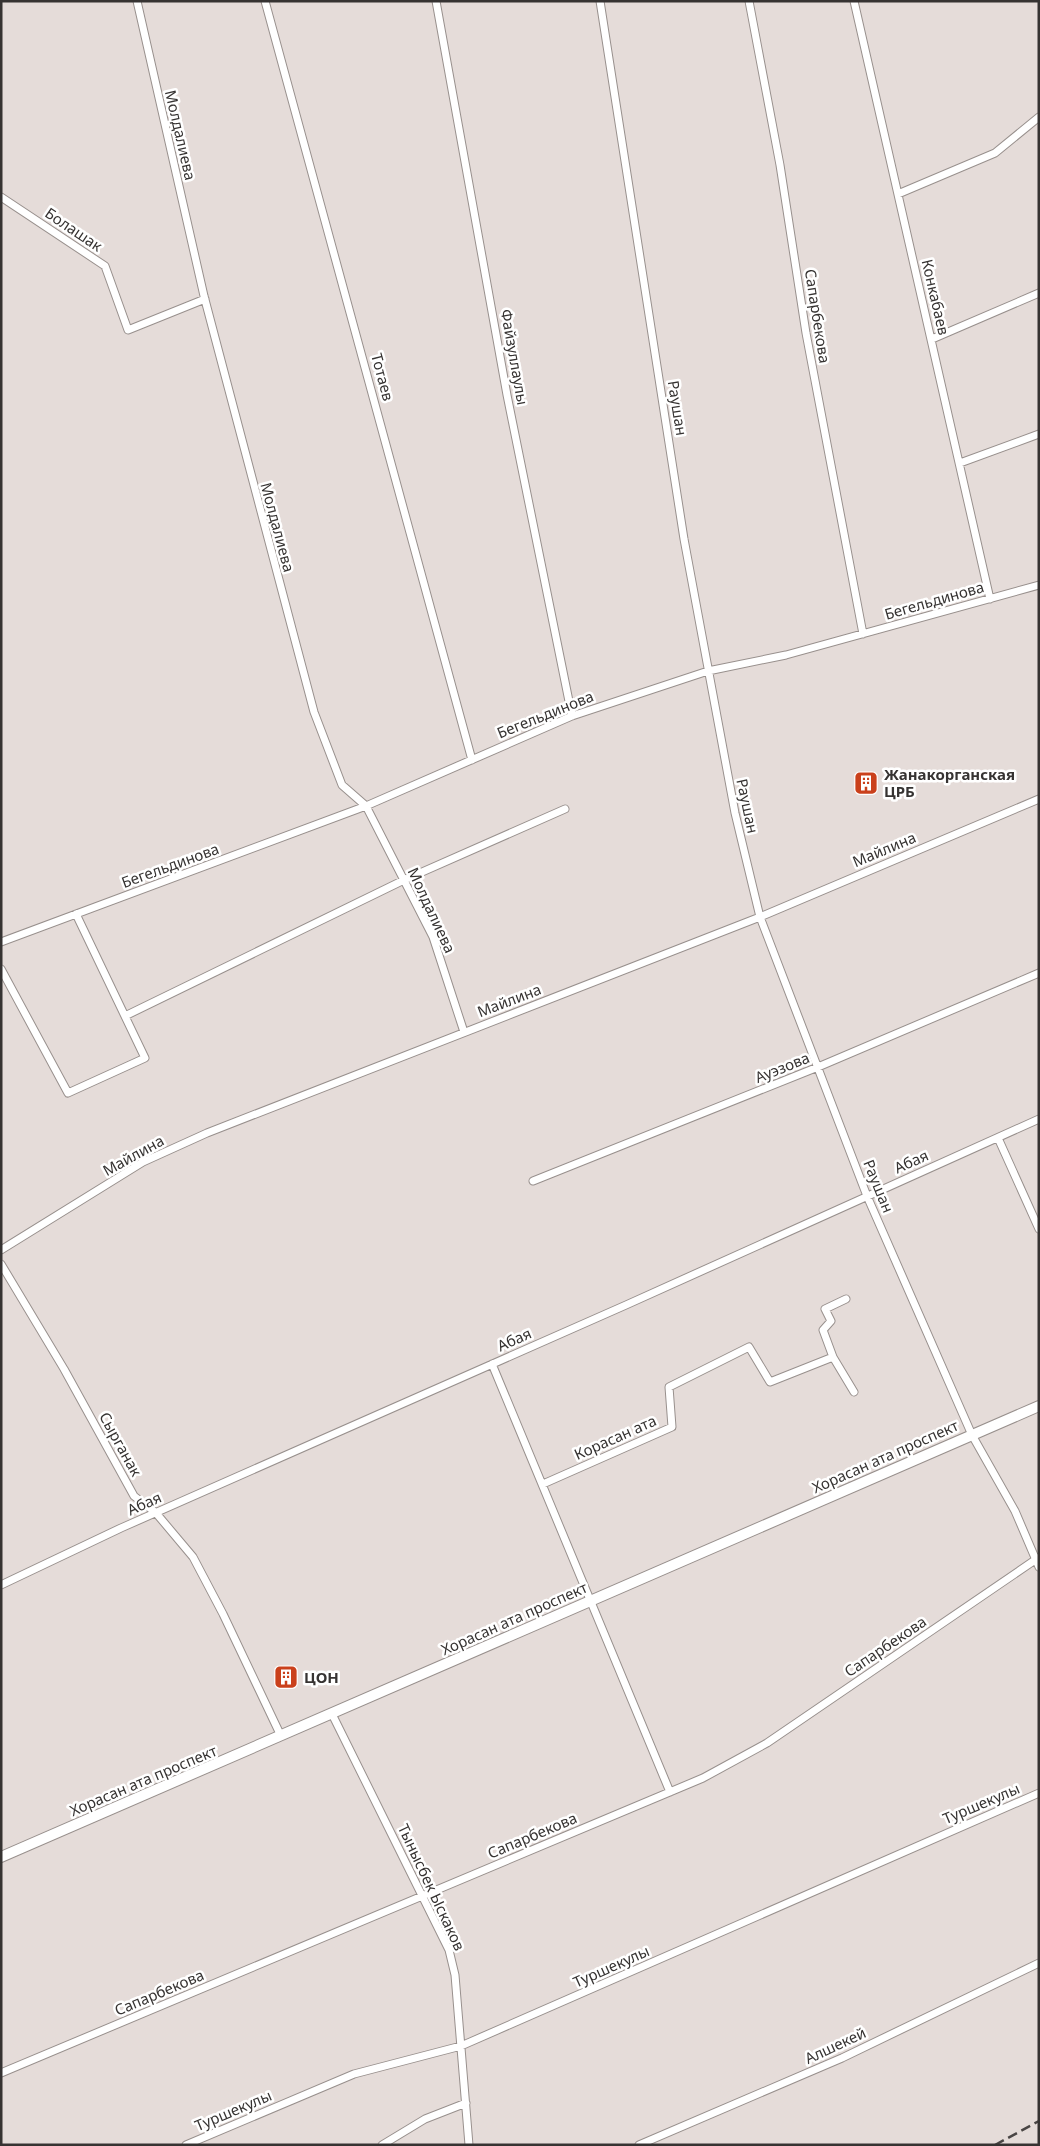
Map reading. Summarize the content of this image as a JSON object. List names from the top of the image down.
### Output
{
  "streets": {
    "main road": ["Хорасан ата проспект"],
    "street": [
      "Молдалиева",
      "Болашак",
      "Конкабаев",
      "Сапарбекова",
      "Файзуллаулы",
      "Тотаев",
      "Раушан",
      "Бегельдинова",
      "Майлина",
      "Ауэзова",
      "Абая",
      "Корасан ата",
      "Сырганак",
      "Туршекулы",
      "Тынысбек Ыскаков",
      "Алшекей"
    ]
  },
  "crossings": [
    ["Молдалиева", "Болашак"],
    ["Молдалиева", "Бегельдинова"],
    ["Молдалиева", "Майлина"],
    ["Конкабаев", "Бегельдинова"],
    ["Сапарбекова", "Раушан"],
    ["Сапарбекова", "Бегельдинова"],
    ["Сапарбекова", "Тынысбек Ыскаков"],
    ["Файзуллаулы", "Бегельдинова"],
    ["Тотаев", "Бегельдинова"],
    ["Раушан", "Бегельдинова"],
    ["Раушан", "Майлина"],
    ["Раушан", "Ауэзова"],
    ["Раушан", "Абая"],
    ["Раушан", "Хорасан ата проспект"],
    ["Абая", "Сырганак"],
    ["Сырганак", "Хорасан ата проспект"],
    ["Хорасан ата проспект", "Тынысбек Ыскаков"],
    ["Туршекулы", "Тынысбек Ыскаков"]
  ],
  "places": {
    "building": ["Жанакорганская ЦРБ", "ЦОН"]
  }
}
